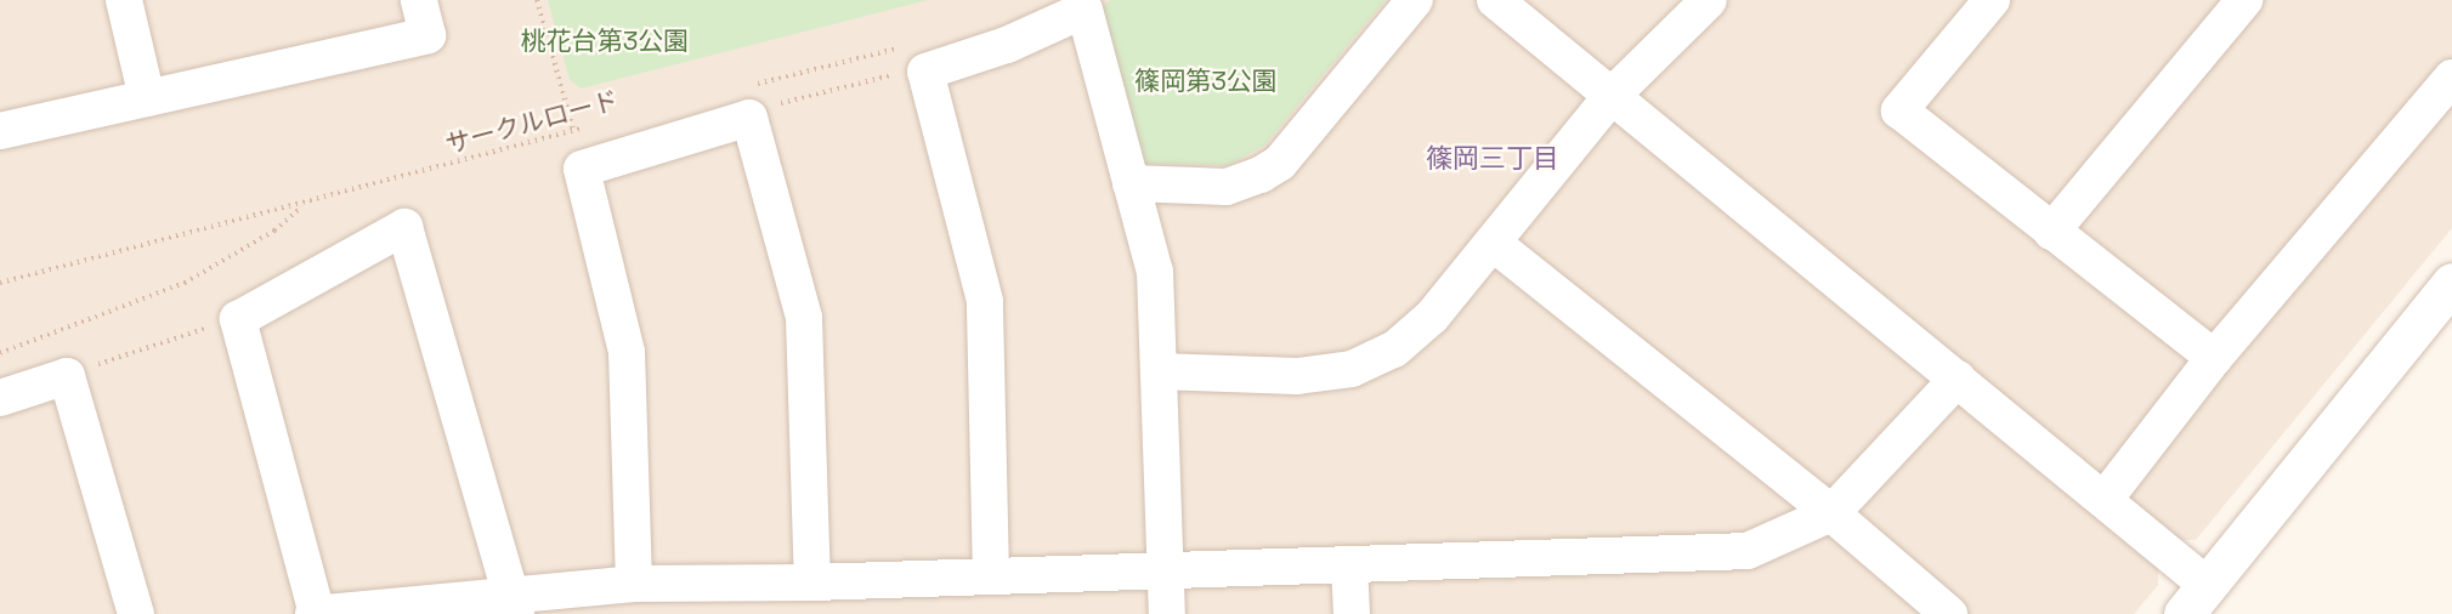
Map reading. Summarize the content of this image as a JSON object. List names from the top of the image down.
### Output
{
  "streets": {
    "path": ["サークルロード"]
  },
  "districts": ["篠岡三丁目"],
  "parks": ["桃花台第3公園", "篠岡第3公園"]
}
